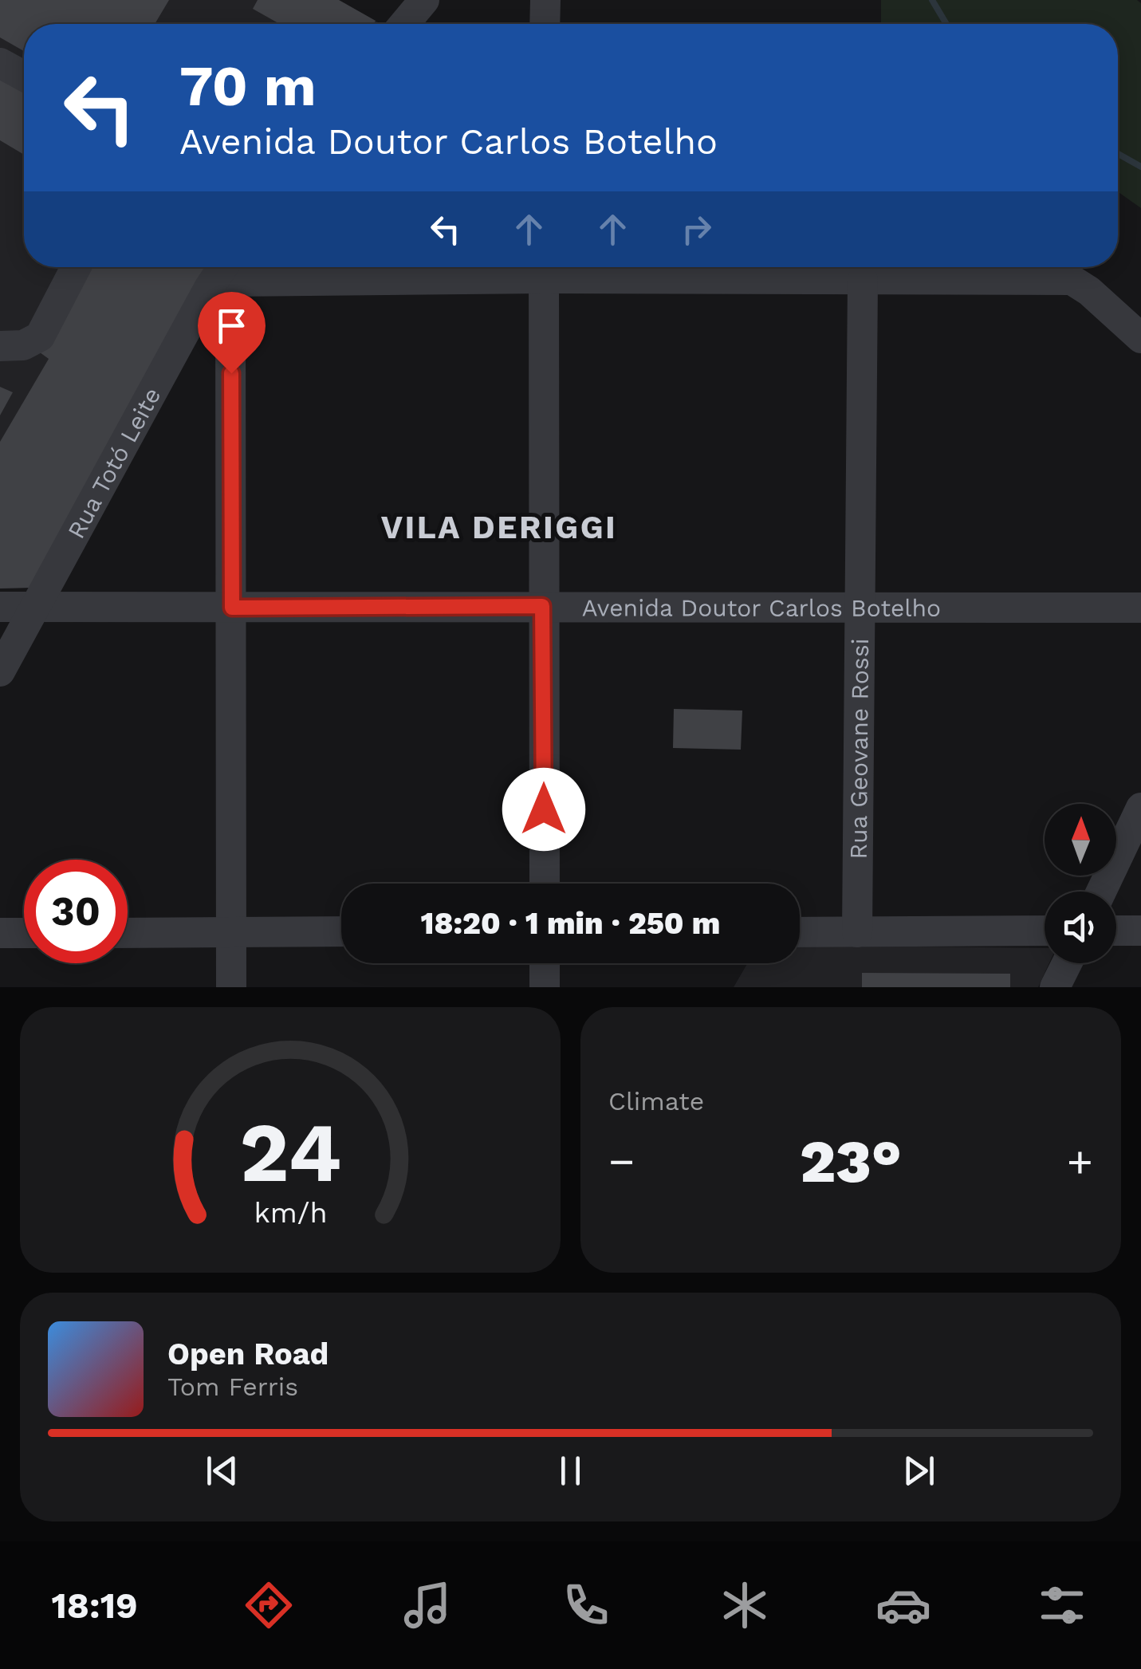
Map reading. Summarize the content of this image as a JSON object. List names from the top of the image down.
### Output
{
  "streets": {
    "street": ["Rua Totó Leite", "Avenida Doutor Carlos Botelho", "Rua Geovane Rossi"]
  },
  "crossings": [
    ["Rua Totó Leite", "Avenida Doutor Carlos Botelho"],
    ["Avenida Doutor Carlos Botelho", "Rua Geovane Rossi"]
  ],
  "districts": ["VILA DERIGGI"],
  "north": "top",
  "page": {
    "turn": ["70 m", "Avenida Doutor Carlos Botelho"],
    "limit": "30",
    "trip": "18:20 · 1 min · 250 m",
    "tile": "Climate",
    "heat": ["−", "23°", "+"],
    "song": ["Open Road", "Tom Ferris"],
    "tabs": "18:19",
    "gauge": ["24", "km/h"]
  }
}
